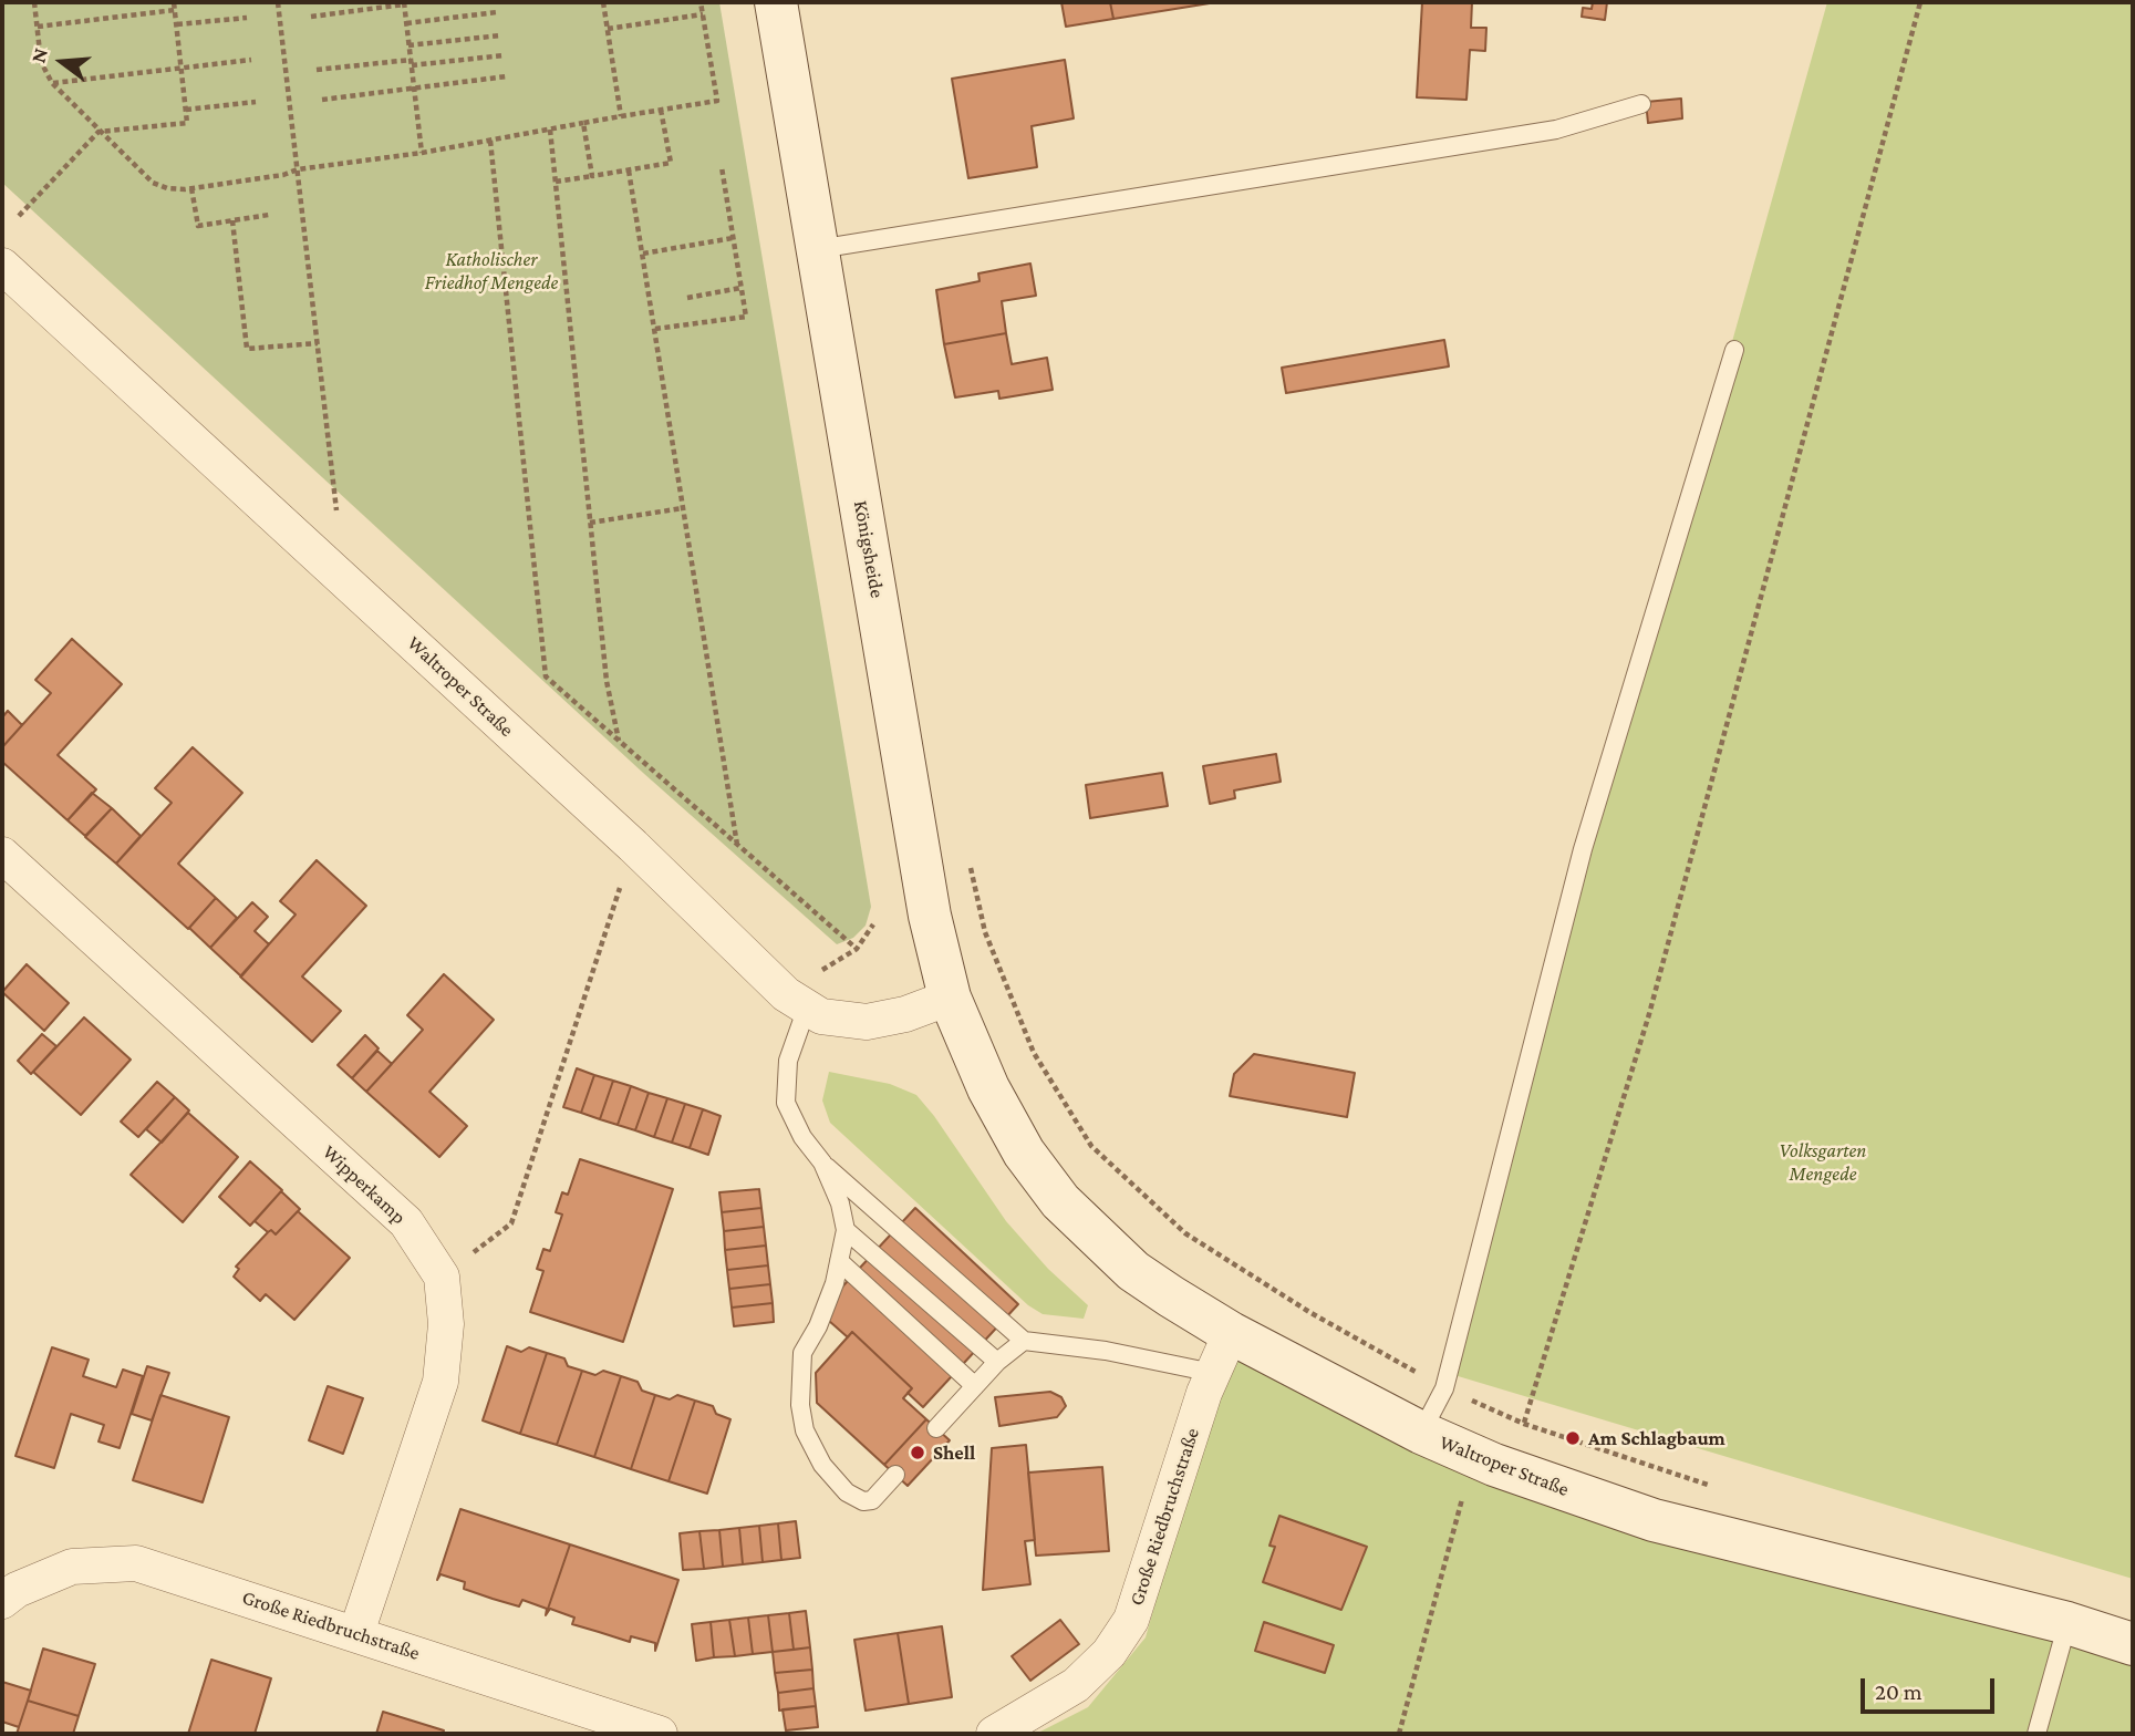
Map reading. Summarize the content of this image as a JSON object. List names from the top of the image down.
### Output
{
  "streets": {
    "main road": ["Königsheide", "Waltroper Straße"],
    "street": ["Wipperkamp", "Große Riedbruchstraße"]
  },
  "crossings": [
    ["Königsheide", "Waltroper Straße"],
    ["Waltroper Straße", "Große Riedbruchstraße"],
    ["Wipperkamp", "Große Riedbruchstraße"]
  ],
  "parks": ["Katholischer Friedhof Mengede", "Volksgarten Mengede"],
  "places": ["Am Schlagbaum", "Shell"],
  "scale_bar": "20 m",
  "north": "left"
}
